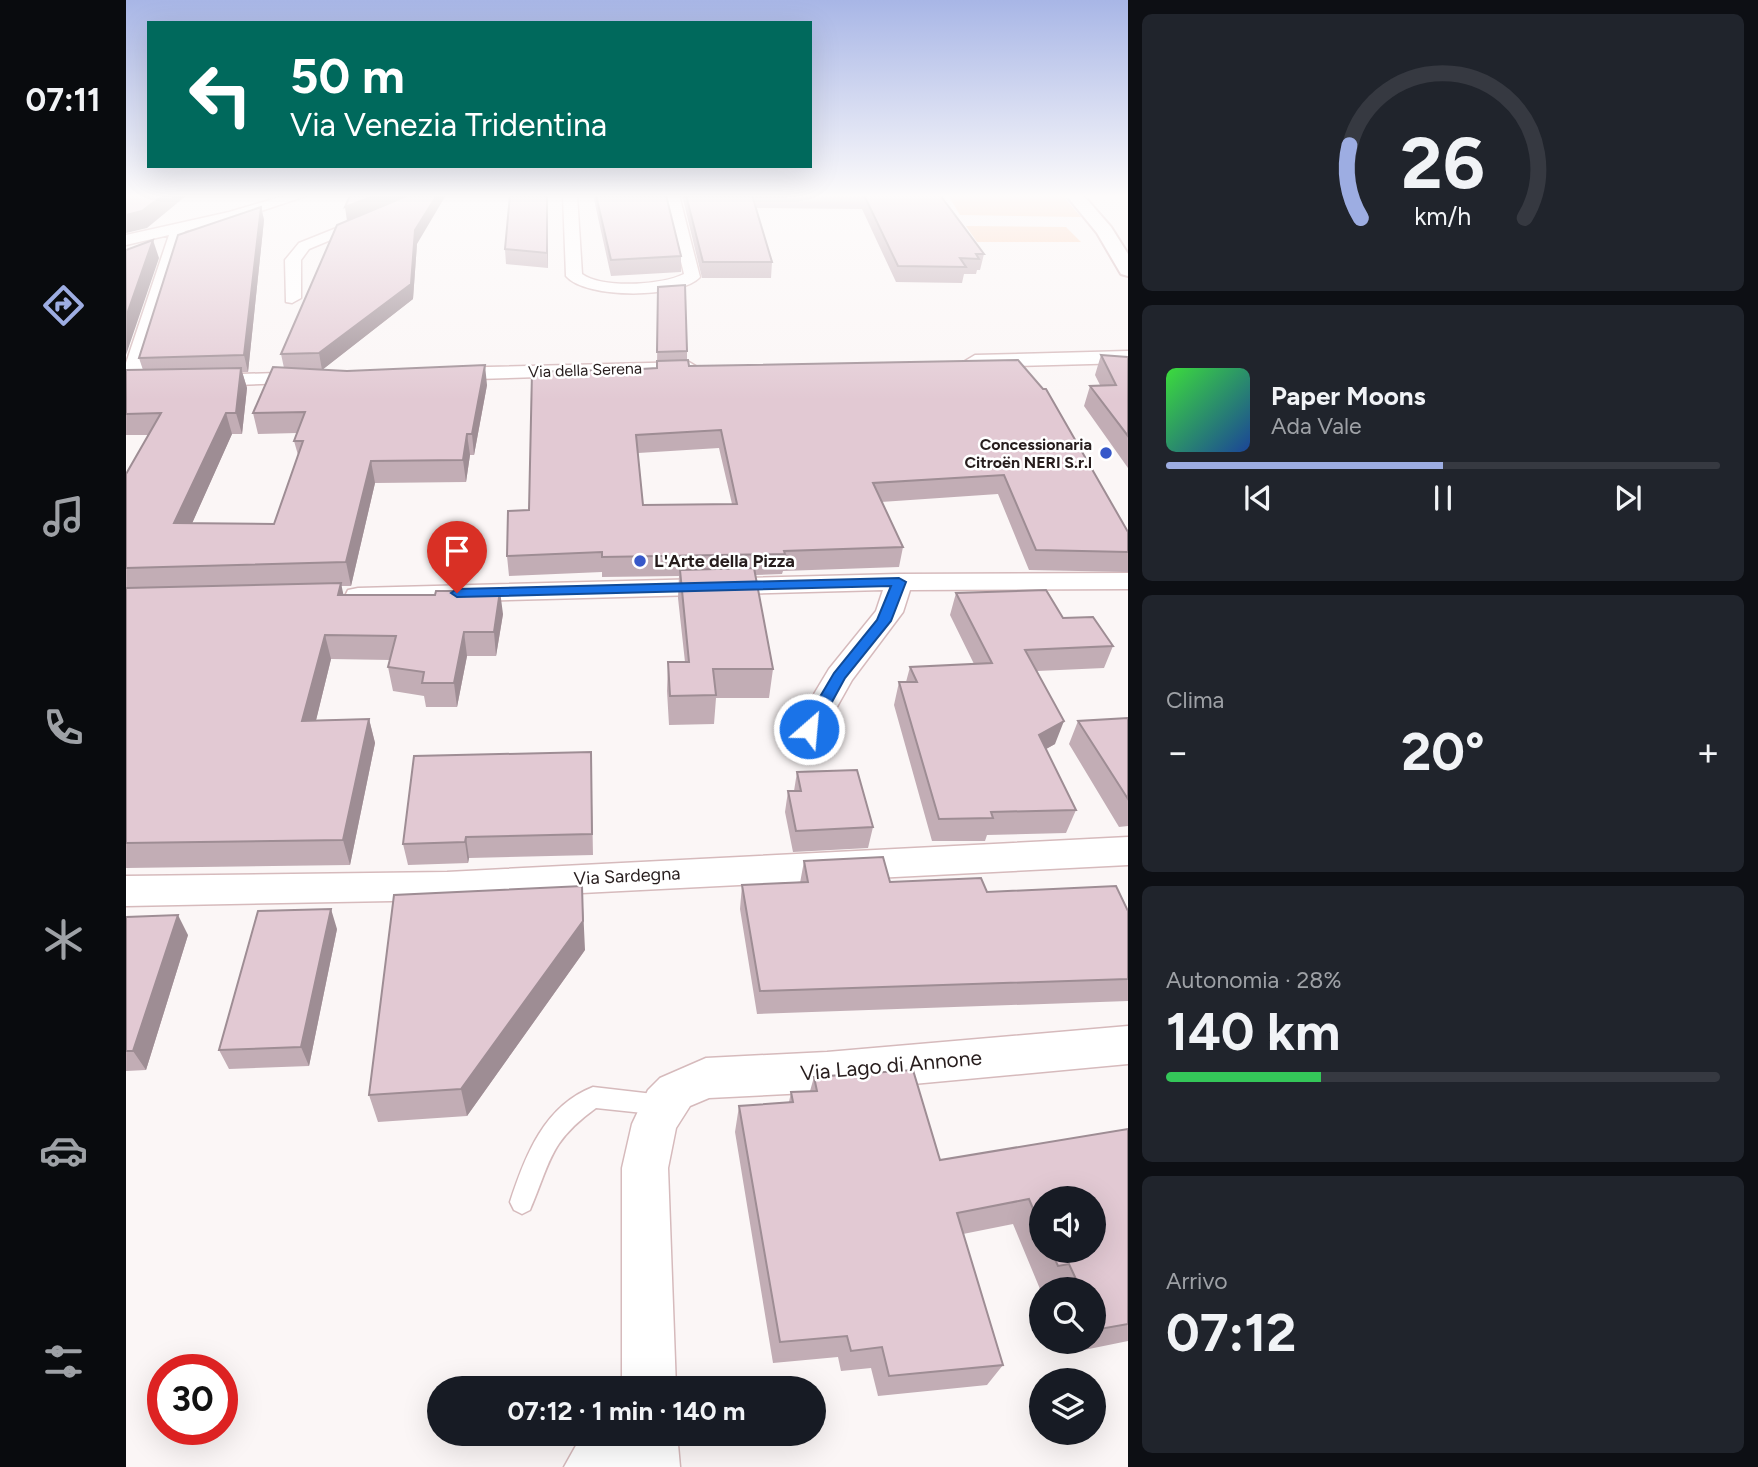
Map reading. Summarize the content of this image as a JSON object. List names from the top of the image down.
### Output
{
  "streets": {
    "street": ["Via della Serena", "Via Sardegna", "Via Lago di Annone"]
  },
  "places": ["Concessionaria Citroën NERI S.r.l", "L'Arte della Pizza"],
  "page": {
    "tabs": "07:11",
    "turn": ["50 m", "Via Venezia Tridentina"],
    "song": ["Paper Moons", "Ada Vale"],
    "tile": [
      "Clima",
      ["Autonomia · 28%", "140 km"],
      ["Arrivo", "07:12"]
    ],
    "heat": ["−", "20°", "+"],
    "limit": "30",
    "trip": "07:12 · 1 min · 140 m",
    "gauge": ["26", "km/h"]
  }
}
